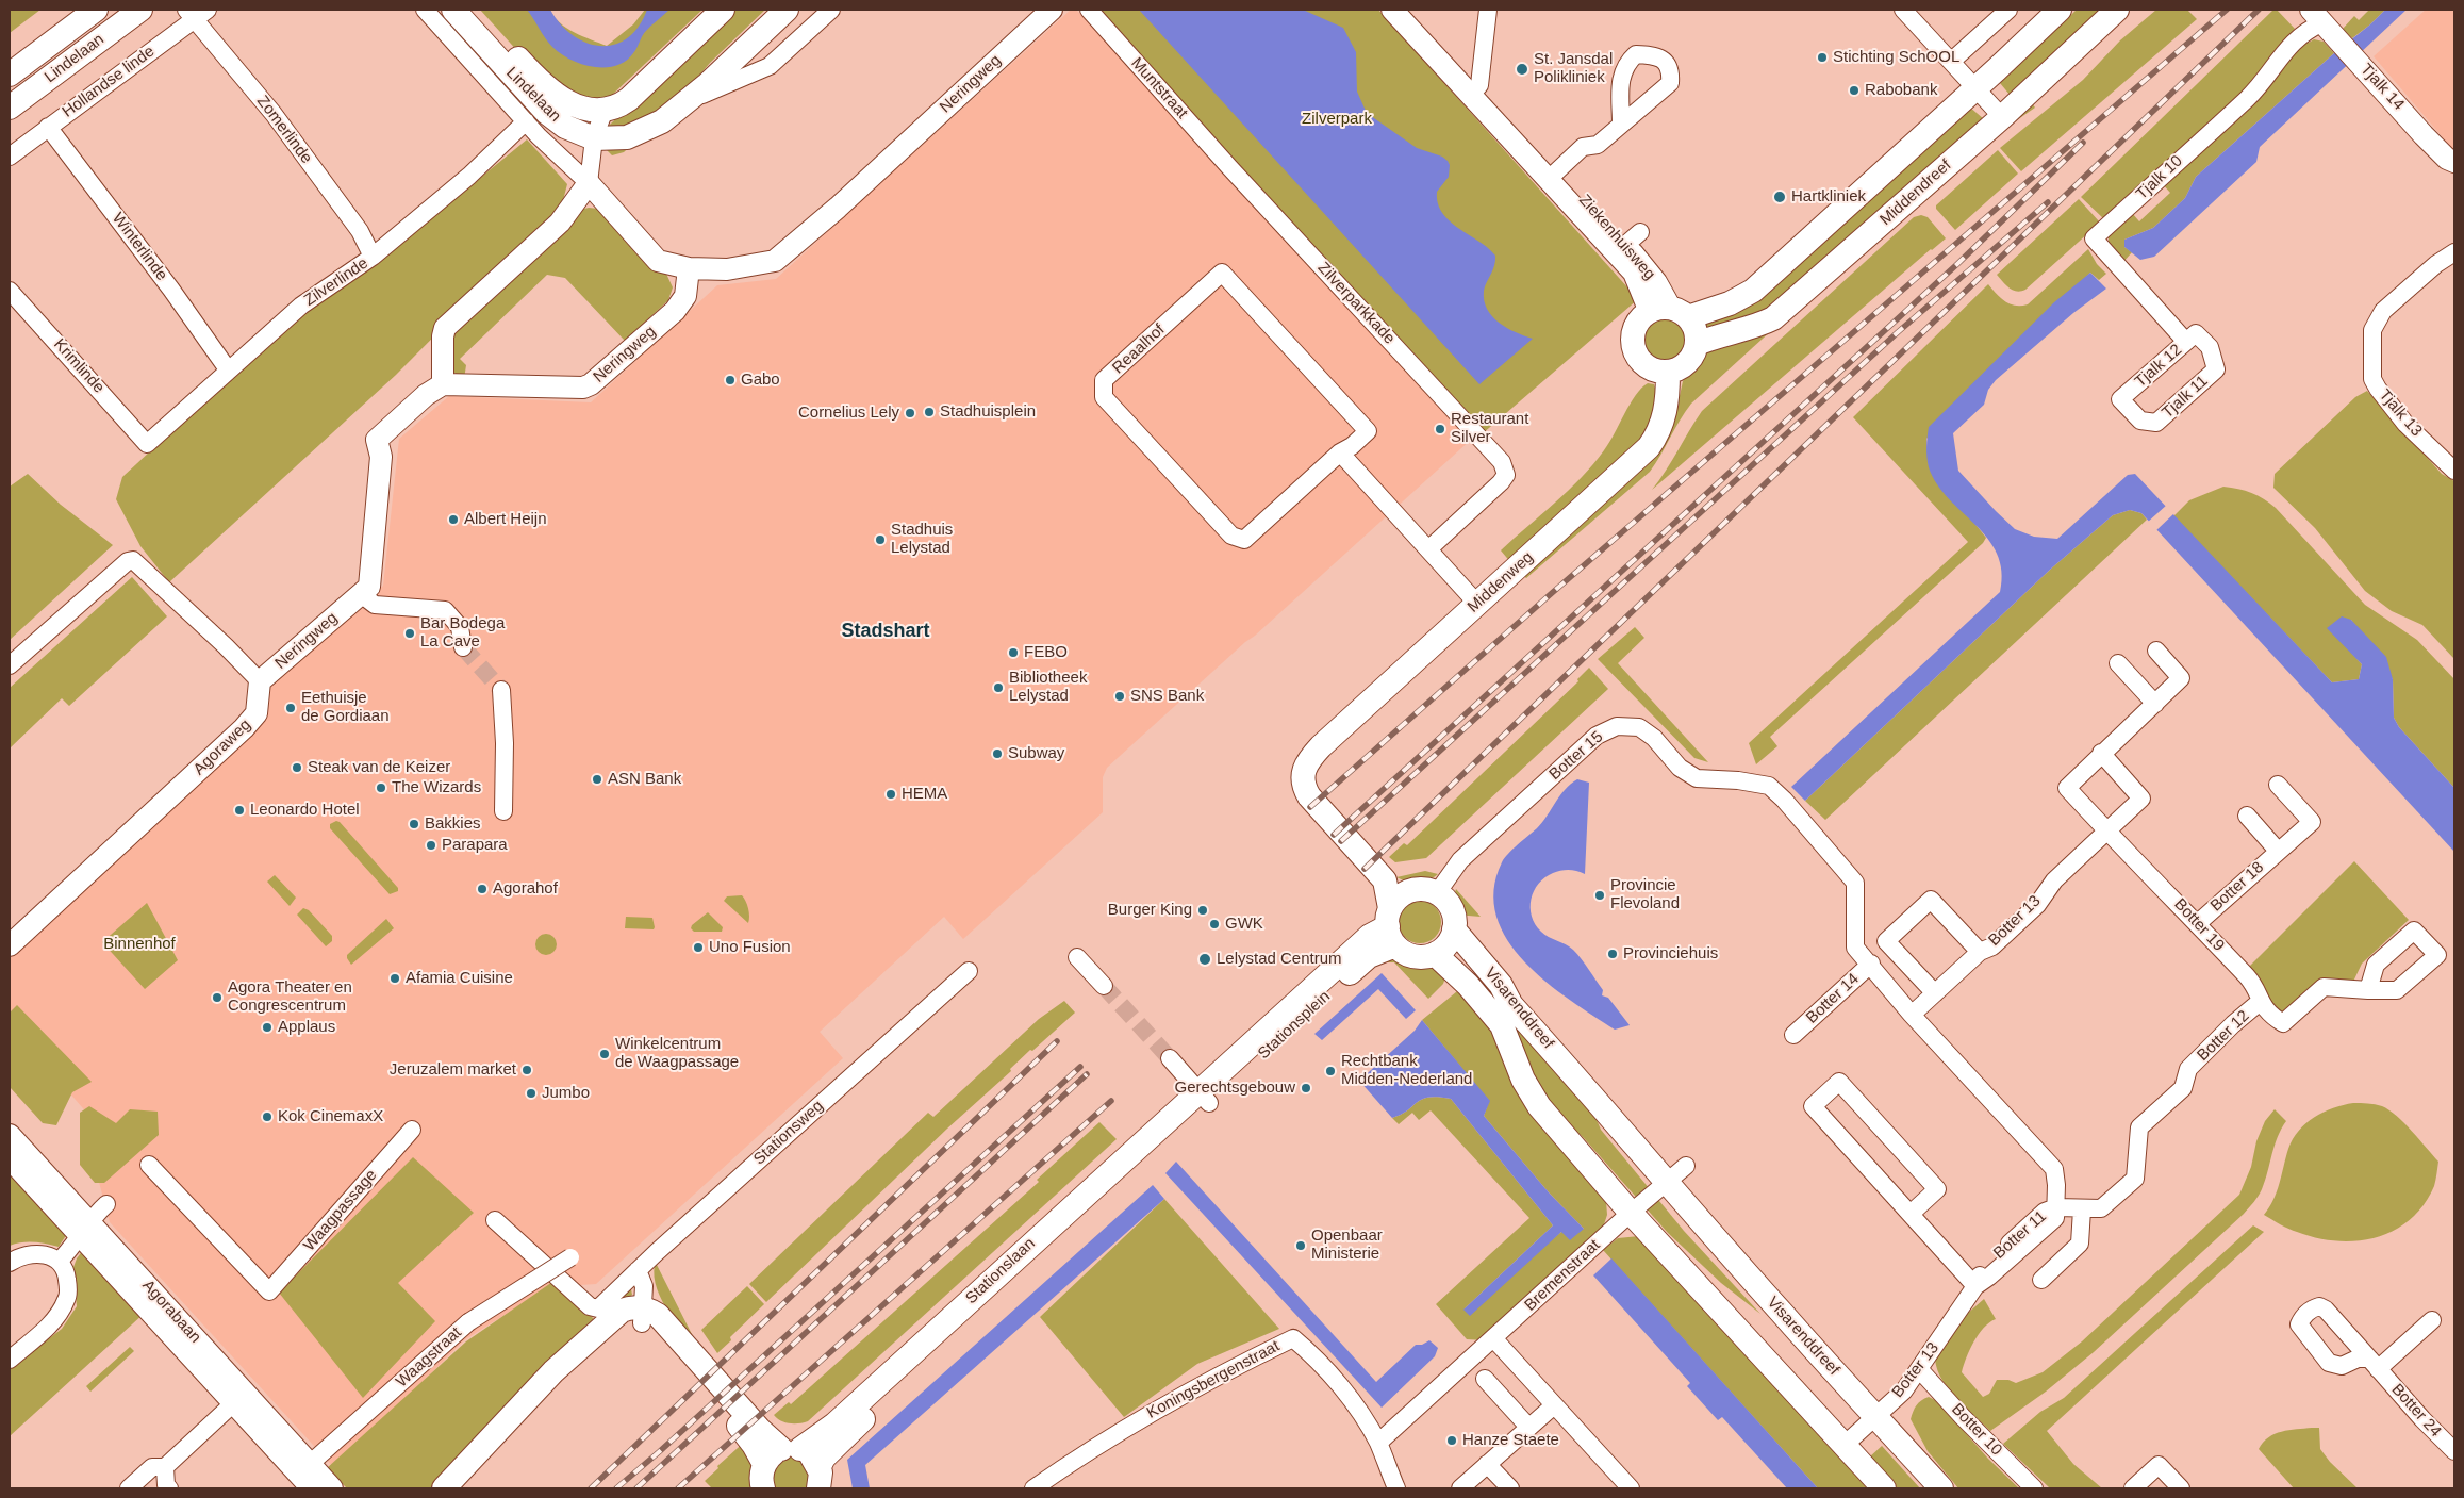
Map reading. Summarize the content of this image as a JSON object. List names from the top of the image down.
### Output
{
  "streets": {
    "main road": [
      "Lindelaan",
      "Middendreef",
      "Middenweg",
      "Visarenddreef",
      "Stationsplein",
      "Stationslaan"
    ],
    "street": [
      "Hollandse linde",
      "Neringweg",
      "Tjalk 14",
      "Muntstraat",
      "Zomerlinde",
      "Tjalk 10",
      "Ziekenhuisweg",
      "Winterlinde",
      "Zilverlinde",
      "Zilverparkkade",
      "Reaalhof",
      "Krimlinde",
      "Tjalk 12",
      "Tjalk 11",
      "Tjalk 13",
      "Agoraweg",
      "Botter 15",
      "Botter 18",
      "Botter 13",
      "Botter 19",
      "Botter 14",
      "Botter 12",
      "Stationsweg",
      "Waagpassage",
      "Botter 11",
      "Bremenstraat",
      "Agorabaan",
      "Waagstraat",
      "Koningsbergenstraat",
      "Botter 24",
      "Botter 10"
    ]
  },
  "crossings": [
    ["Hollandse linde", "Zomerlinde"],
    ["Hollandse linde", "Winterlinde"],
    ["Neringweg", "Agoraweg"],
    ["Tjalk 14", "Tjalk 10"],
    ["Muntstraat", "Zilverparkkade"],
    ["Zomerlinde", "Zilverlinde"],
    ["Tjalk 10", "Tjalk 12"],
    ["Tjalk 10", "Tjalk 11"],
    ["Middendreef", "Ziekenhuisweg"],
    ["Middendreef", "Middenweg"],
    ["Ziekenhuisweg", "Middenweg"],
    ["Winterlinde", "Zilverlinde"],
    ["Zilverlinde", "Krimlinde"],
    ["Tjalk 12", "Tjalk 11"],
    ["Botter 15", "Botter 14"],
    ["Botter 15", "Visarenddreef"],
    ["Botter 15", "Stationsplein"],
    ["Botter 18", "Botter 19"],
    ["Botter 13", "Botter 19"],
    ["Botter 13", "Botter 14"],
    ["Botter 13", "Visarenddreef"],
    ["Botter 13", "Botter 11"],
    ["Botter 13", "Botter 10"],
    ["Botter 19", "Botter 12"],
    ["Botter 14", "Botter 11"],
    ["Visarenddreef", "Stationsplein"],
    ["Visarenddreef", "Bremenstraat"],
    ["Stationsplein", "Stationslaan"],
    ["Botter 12", "Botter 11"],
    ["Bremenstraat", "Koningsbergenstraat"],
    ["Agorabaan", "Waagstraat"]
  ],
  "districts": ["Stadshart"],
  "parks": ["Zilverpark", "Binnenhof"],
  "places": [
    "Stichting SchOOL",
    "St. Jansdal Polikliniek",
    "Rabobank",
    "Hartkliniek",
    "Gabo",
    "Stadhuisplein",
    "Cornelius Lely",
    "Restaurant Silver",
    "Albert Heijn",
    "Stadhuis Lelystad",
    "Bar Bodega La Cave",
    "FEBO",
    "Bibliotheek Lelystad",
    "SNS Bank",
    "Eethuisje de Gordiaan",
    "Subway",
    "Steak van de Keizer",
    "ASN Bank",
    "The Wizards",
    "HEMA",
    "Leonardo Hotel",
    "Bakkies",
    "Parapara",
    "Agorahof",
    "Provincie Flevoland",
    "Burger King",
    "GWK",
    "Uno Fusion",
    "Provinciehuis",
    "Lelystad Centrum",
    "Afamia Cuisine",
    "Agora Theater en Congrescentrum",
    "Applaus",
    "Winkelcentrum de Waagpassage",
    "Jeruzalem market",
    "Rechtbank Midden-Nederland",
    "Gerechtsgebouw",
    "Jumbo",
    "Kok CinemaxX",
    "Openbaar Ministerie",
    "Hanze Staete"
  ]
}
